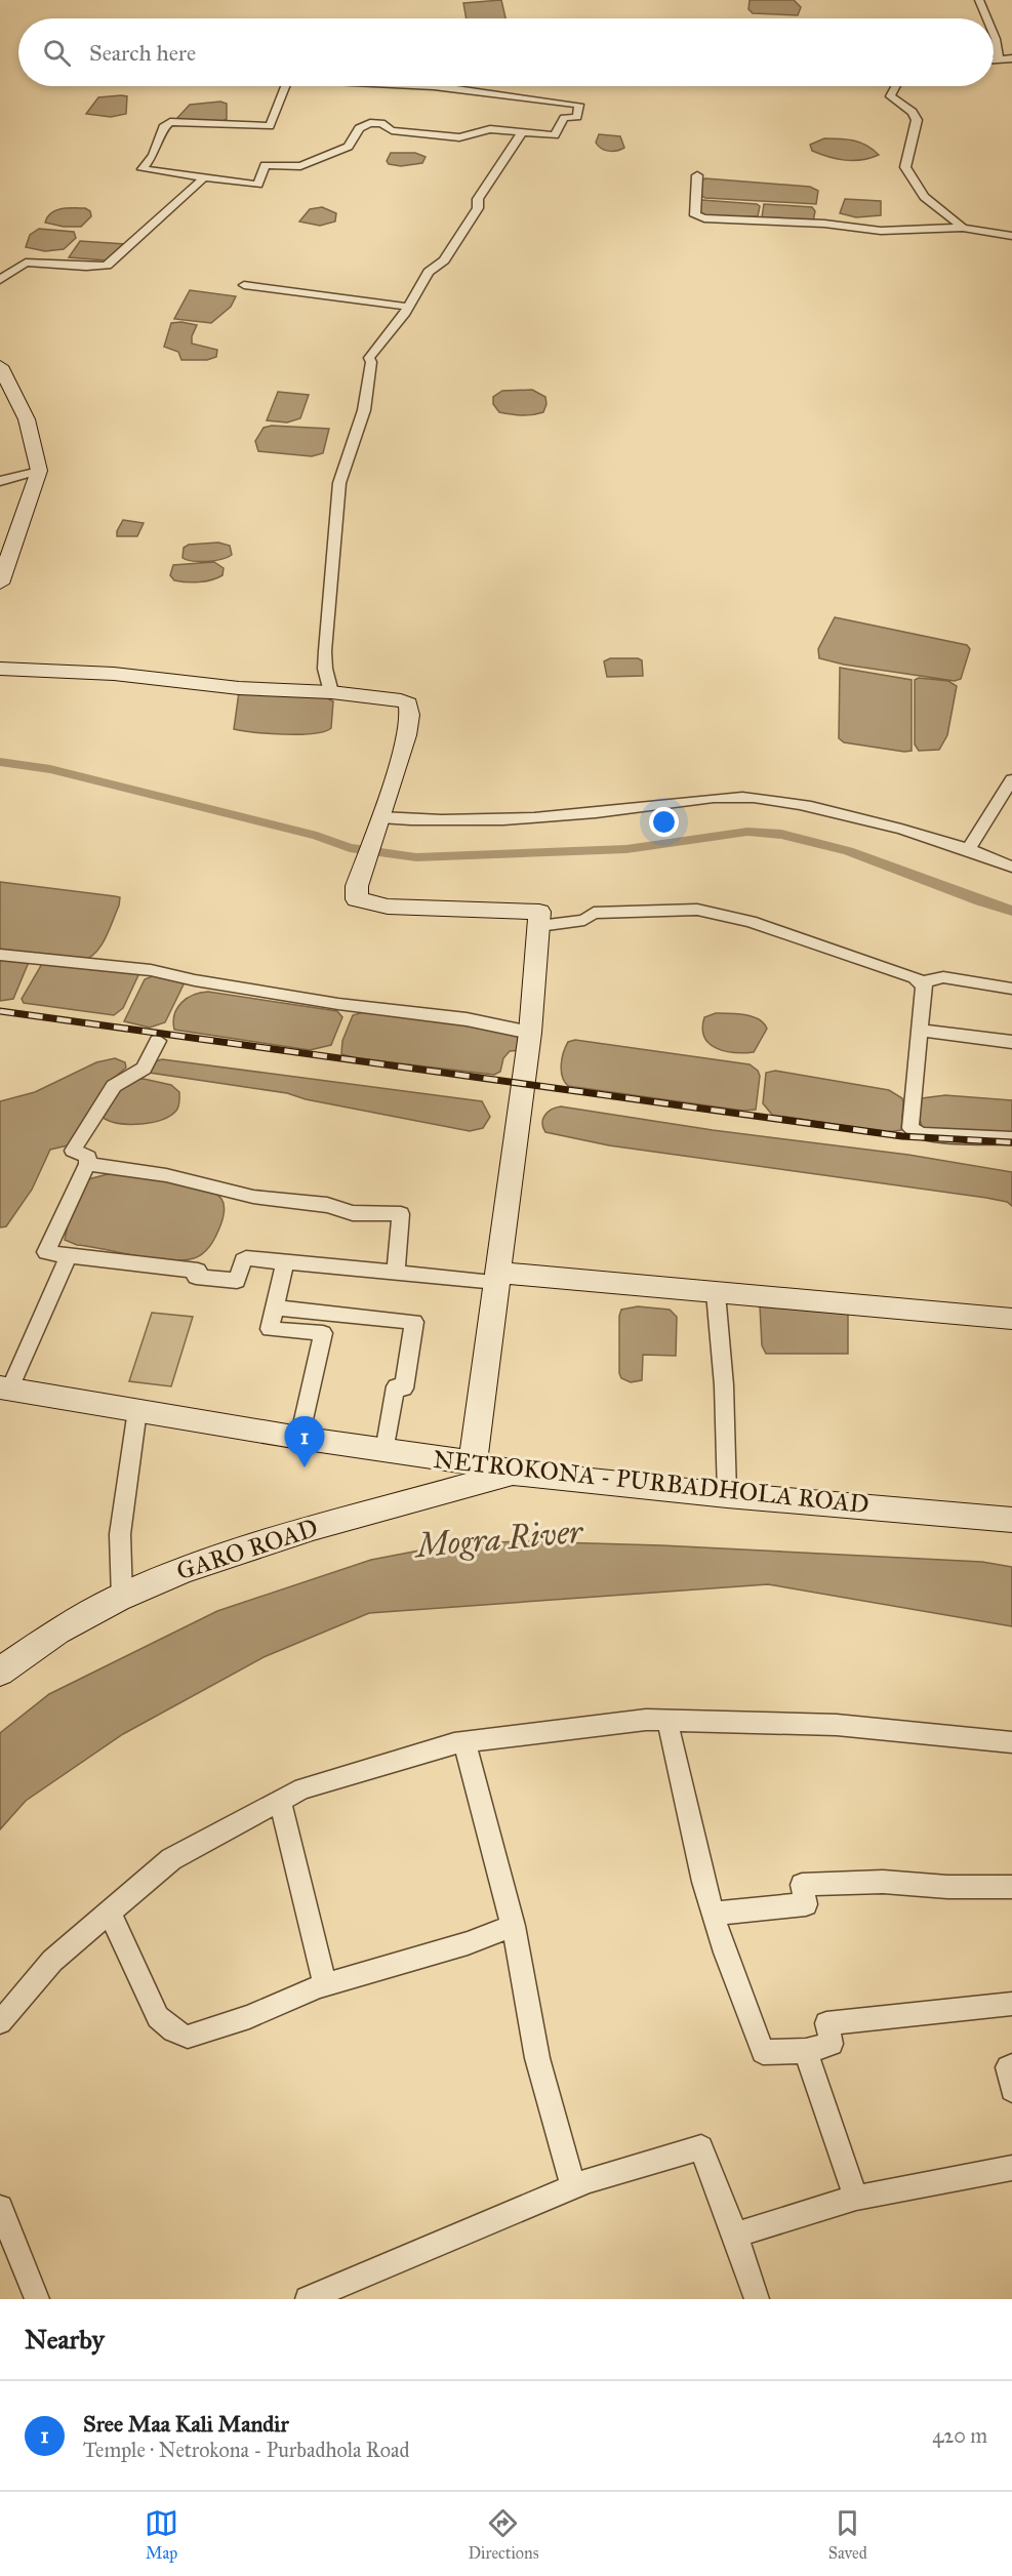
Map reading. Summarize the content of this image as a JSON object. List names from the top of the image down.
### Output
{
  "streets": {
    "street": ["NETROKONA - PURBADHOLA ROAD", "GARO ROAD"]
  },
  "crossings": [
    ["NETROKONA - PURBADHOLA ROAD", "GARO ROAD"]
  ],
  "water": ["Mogra River"],
  "page": {
    "search": "Search here",
    "pins": "1",
    "heading": "Nearby",
    "list": [
      {
        "mark": "1",
        "name": "Sree Maa Kali Mandir",
        "note": "Temple · Netrokona - Purbadhola Road",
        "value": "420 m"
      }
    ],
    "nav": ["Map", "Directions", "Saved"]
  }
}
